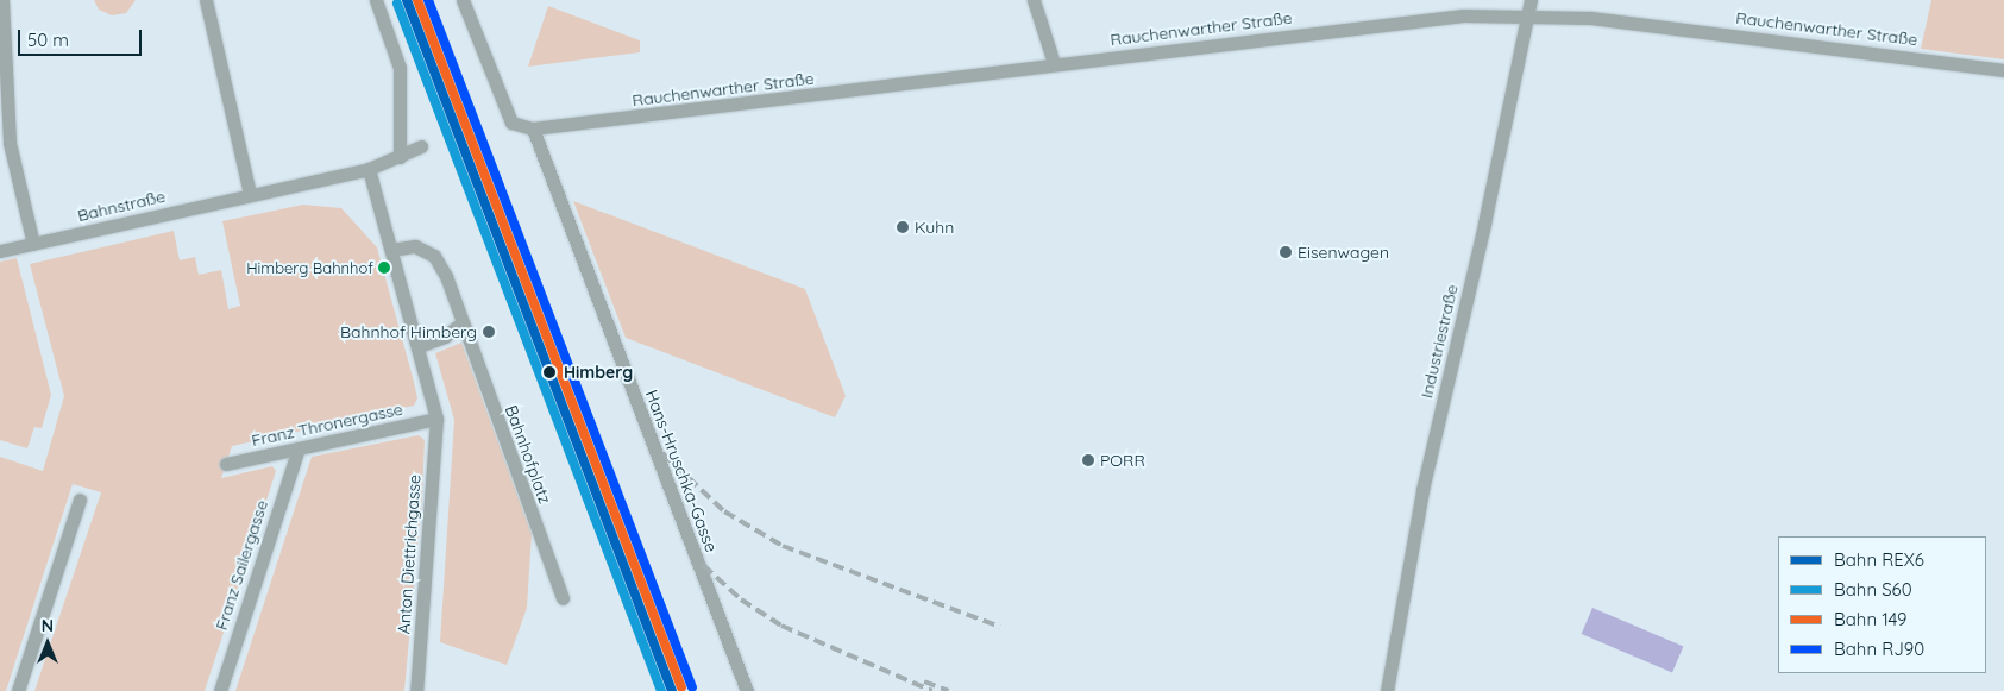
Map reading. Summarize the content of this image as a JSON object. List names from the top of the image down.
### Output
{
  "streets": {
    "street": [
      "Rauchenwarther Straße",
      "Bahnstraße",
      "Industriestraße",
      "Franz Thronergasse",
      "Bahnhofplatz",
      "Hans-Hruschka-Gasse",
      "Anton Diettrichgasse",
      "Franz Sailergasse"
    ]
  },
  "crossings": [
    ["Rauchenwarther Straße", "Industriestraße"],
    ["Rauchenwarther Straße", "Hans-Hruschka-Gasse"],
    ["Franz Thronergasse", "Anton Diettrichgasse"],
    ["Franz Thronergasse", "Franz Sailergasse"]
  ],
  "places": [
    "Kuhn",
    "Eisenwagen",
    "Himberg Bahnhof",
    "Bahnhof Himberg",
    "Himberg",
    "PORR"
  ],
  "lines": [
    "rail line REX6",
    "rail line 149",
    "rail line RJ90",
    "rail line S60"
  ],
  "legend": [
    "Bahn REX6",
    "Bahn S60",
    "Bahn 149",
    "Bahn RJ90"
  ],
  "scale_bar": "50 m",
  "north": "top"
}
